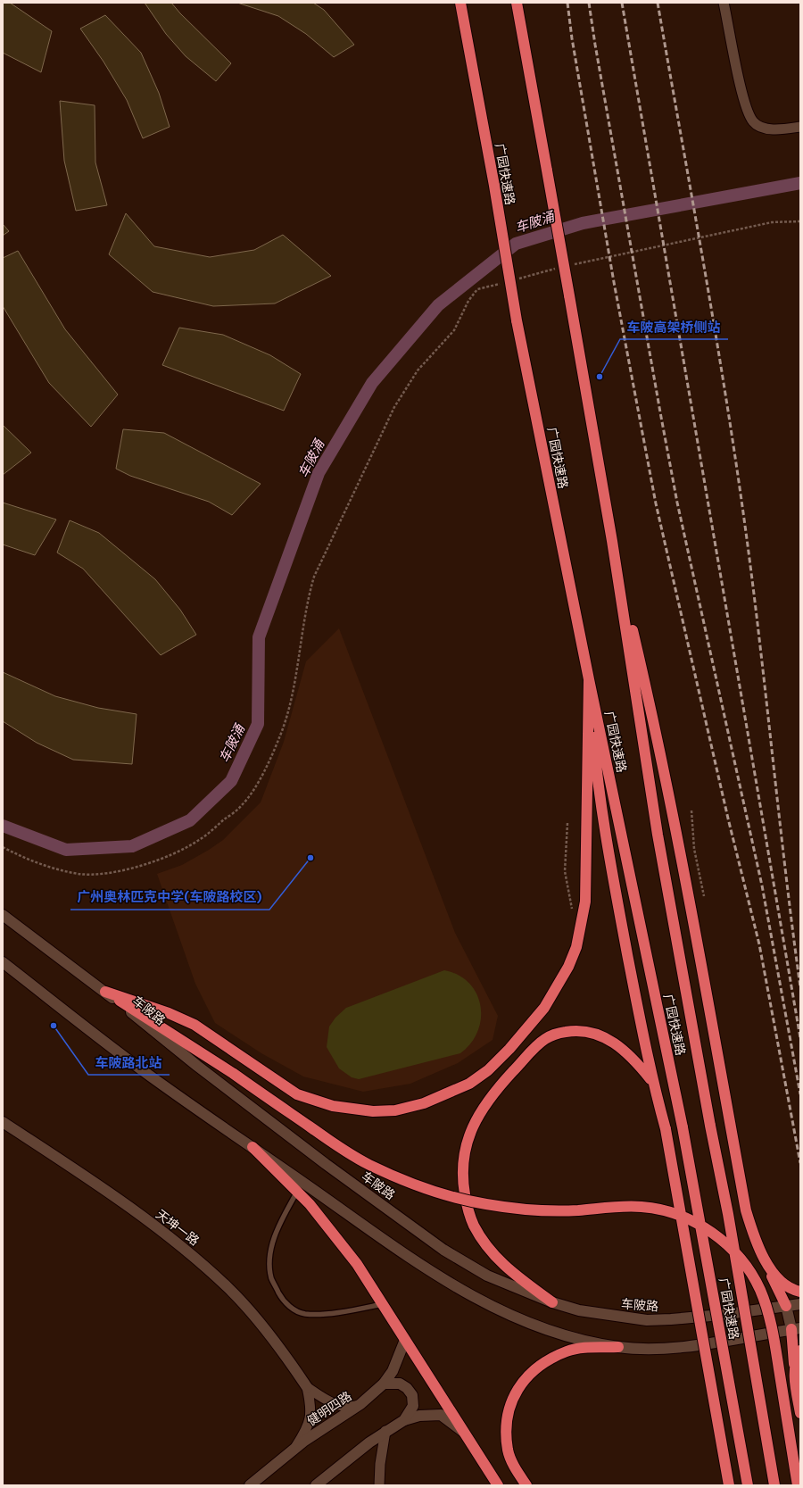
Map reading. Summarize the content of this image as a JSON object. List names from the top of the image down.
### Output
{
  "streets": {
    "highway": ["广园快速路"],
    "main road": ["车陂路", "天坤一路", "健明四路"]
  },
  "water": ["车陂涌"],
  "places": ["车陂高架桥侧站", "广州奥林匹克中学(车陂路校区)", "车陂路北站"]
}
